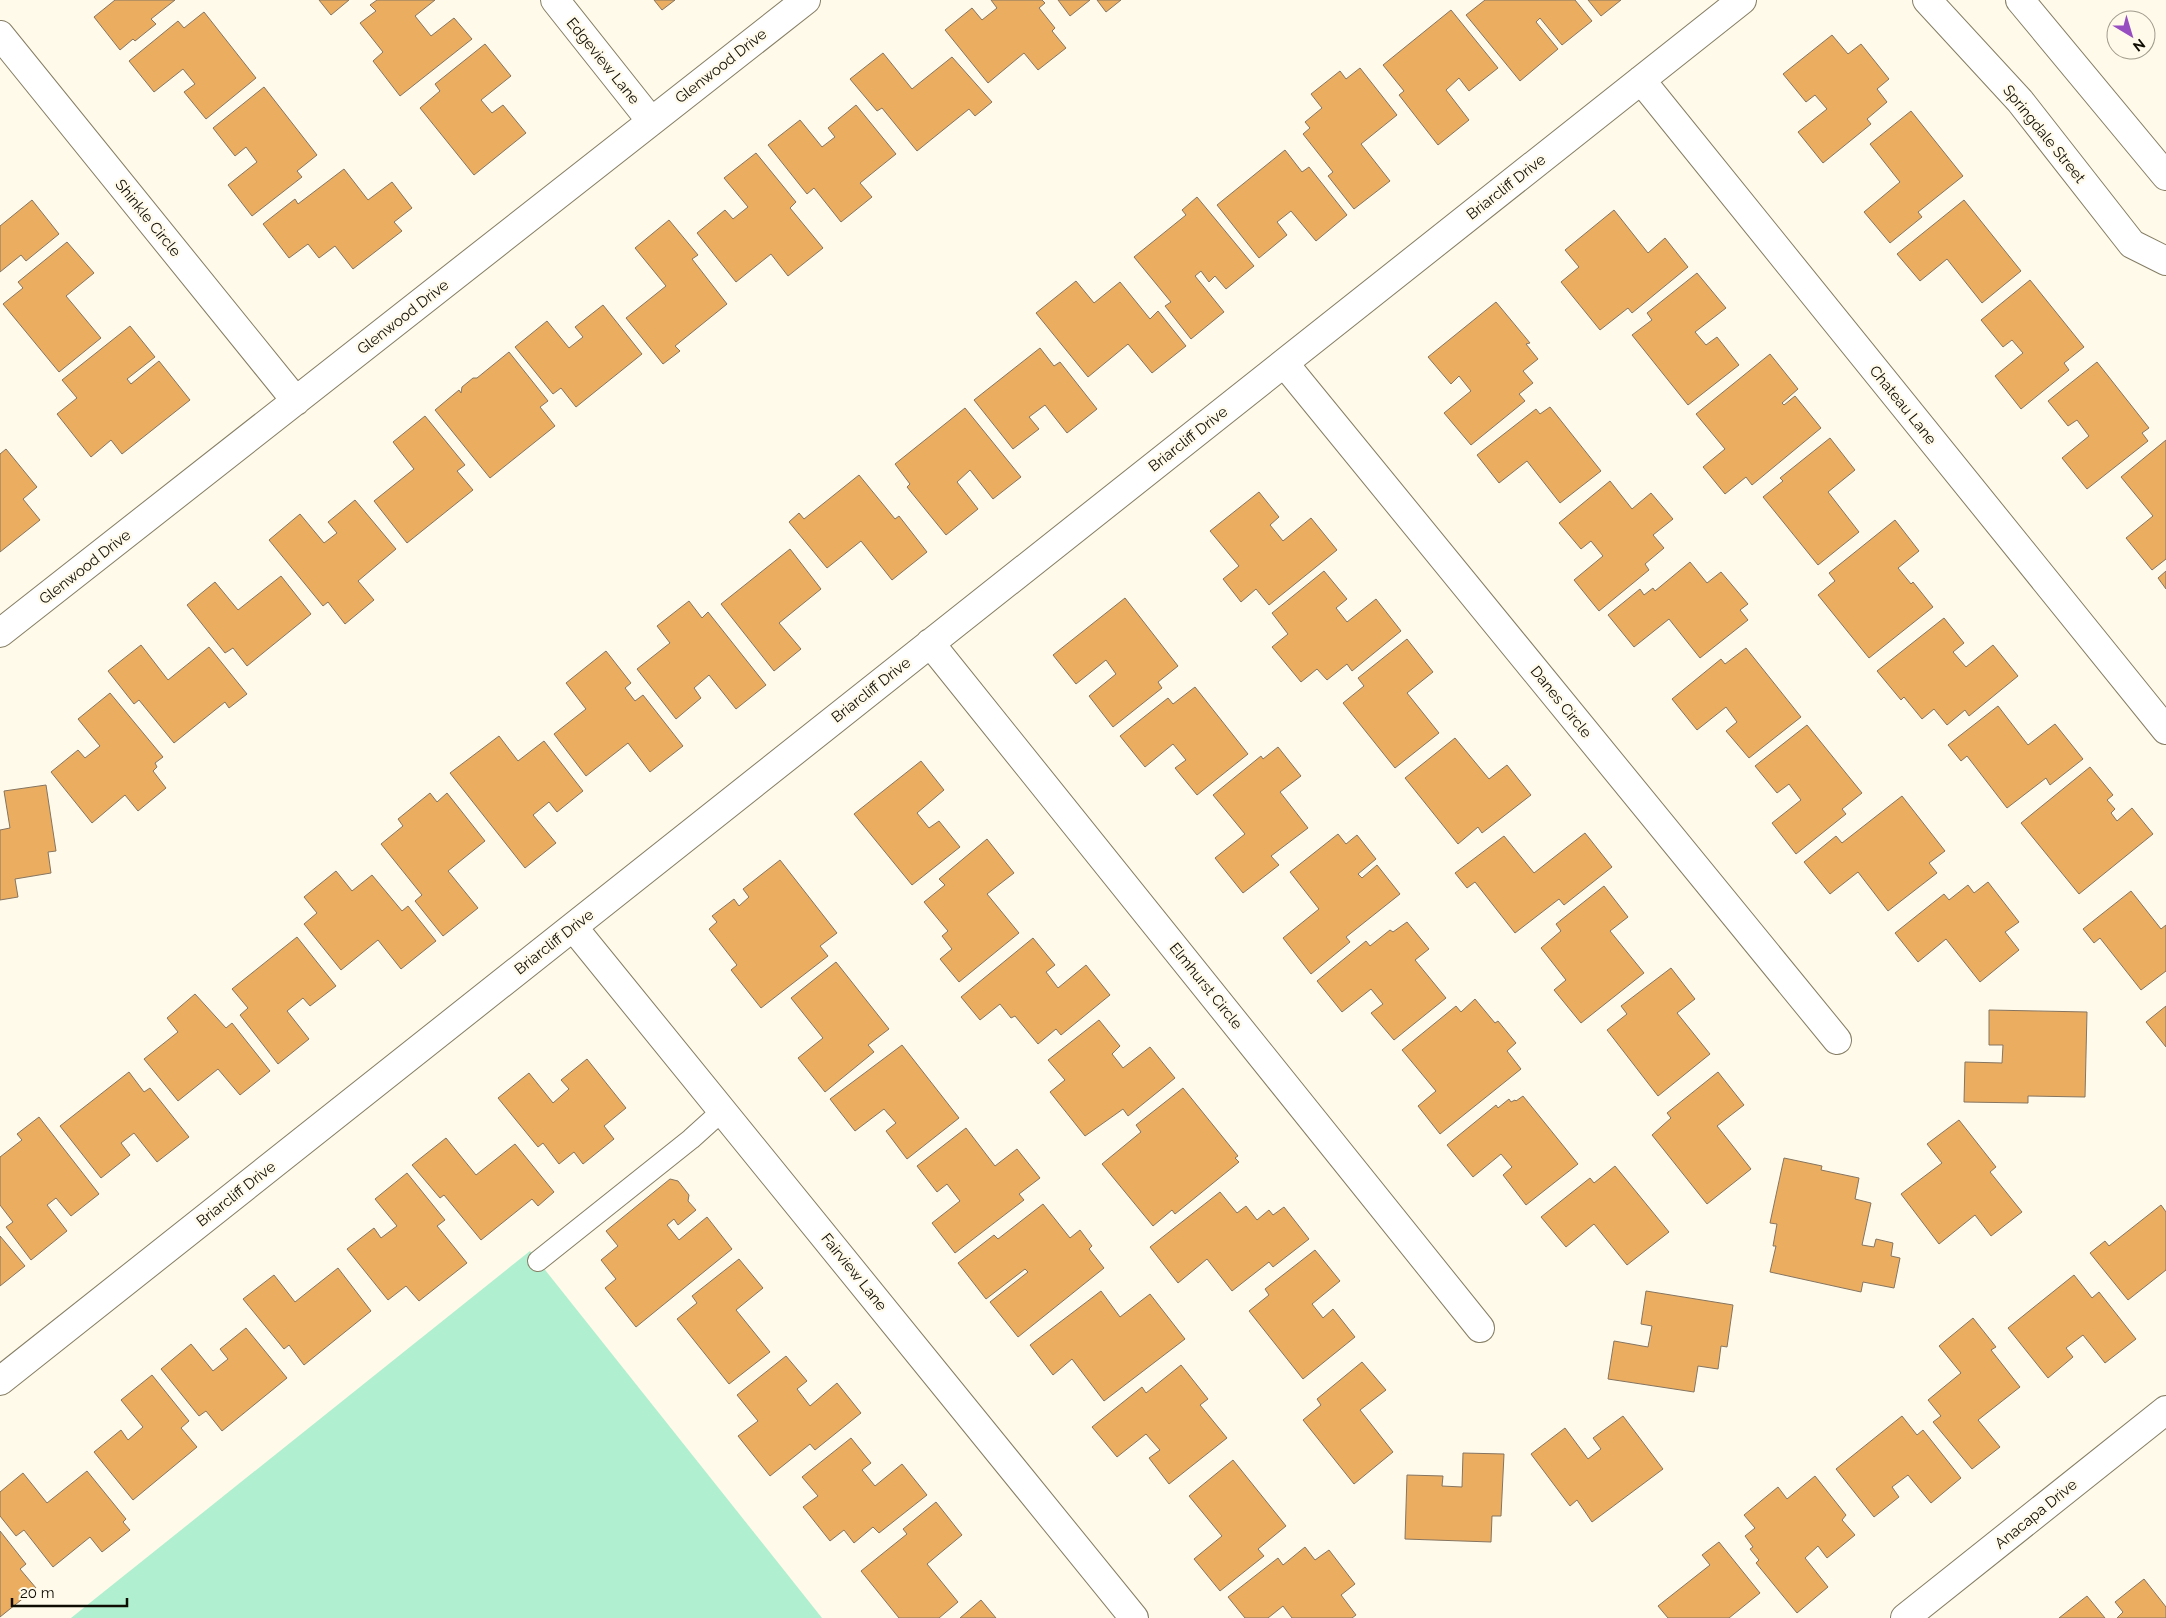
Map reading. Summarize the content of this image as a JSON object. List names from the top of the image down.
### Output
{
  "streets": {
    "street": [
      "Edgeview Lane",
      "Glenwood Drive",
      "Springdale Street",
      "Briarcliff Drive",
      "Shinkle Circle",
      "Chateau Lane",
      "Danes Circle",
      "Elmhurst Circle",
      "Fairview Lane",
      "Anacapa Drive"
    ]
  },
  "crossings": [
    ["Edgeview Lane", "Glenwood Drive"],
    ["Glenwood Drive", "Shinkle Circle"],
    ["Briarcliff Drive", "Chateau Lane"],
    ["Briarcliff Drive", "Danes Circle"],
    ["Briarcliff Drive", "Elmhurst Circle"],
    ["Briarcliff Drive", "Fairview Lane"]
  ],
  "scale_bar": "20 m",
  "north": "bottom right"
}
